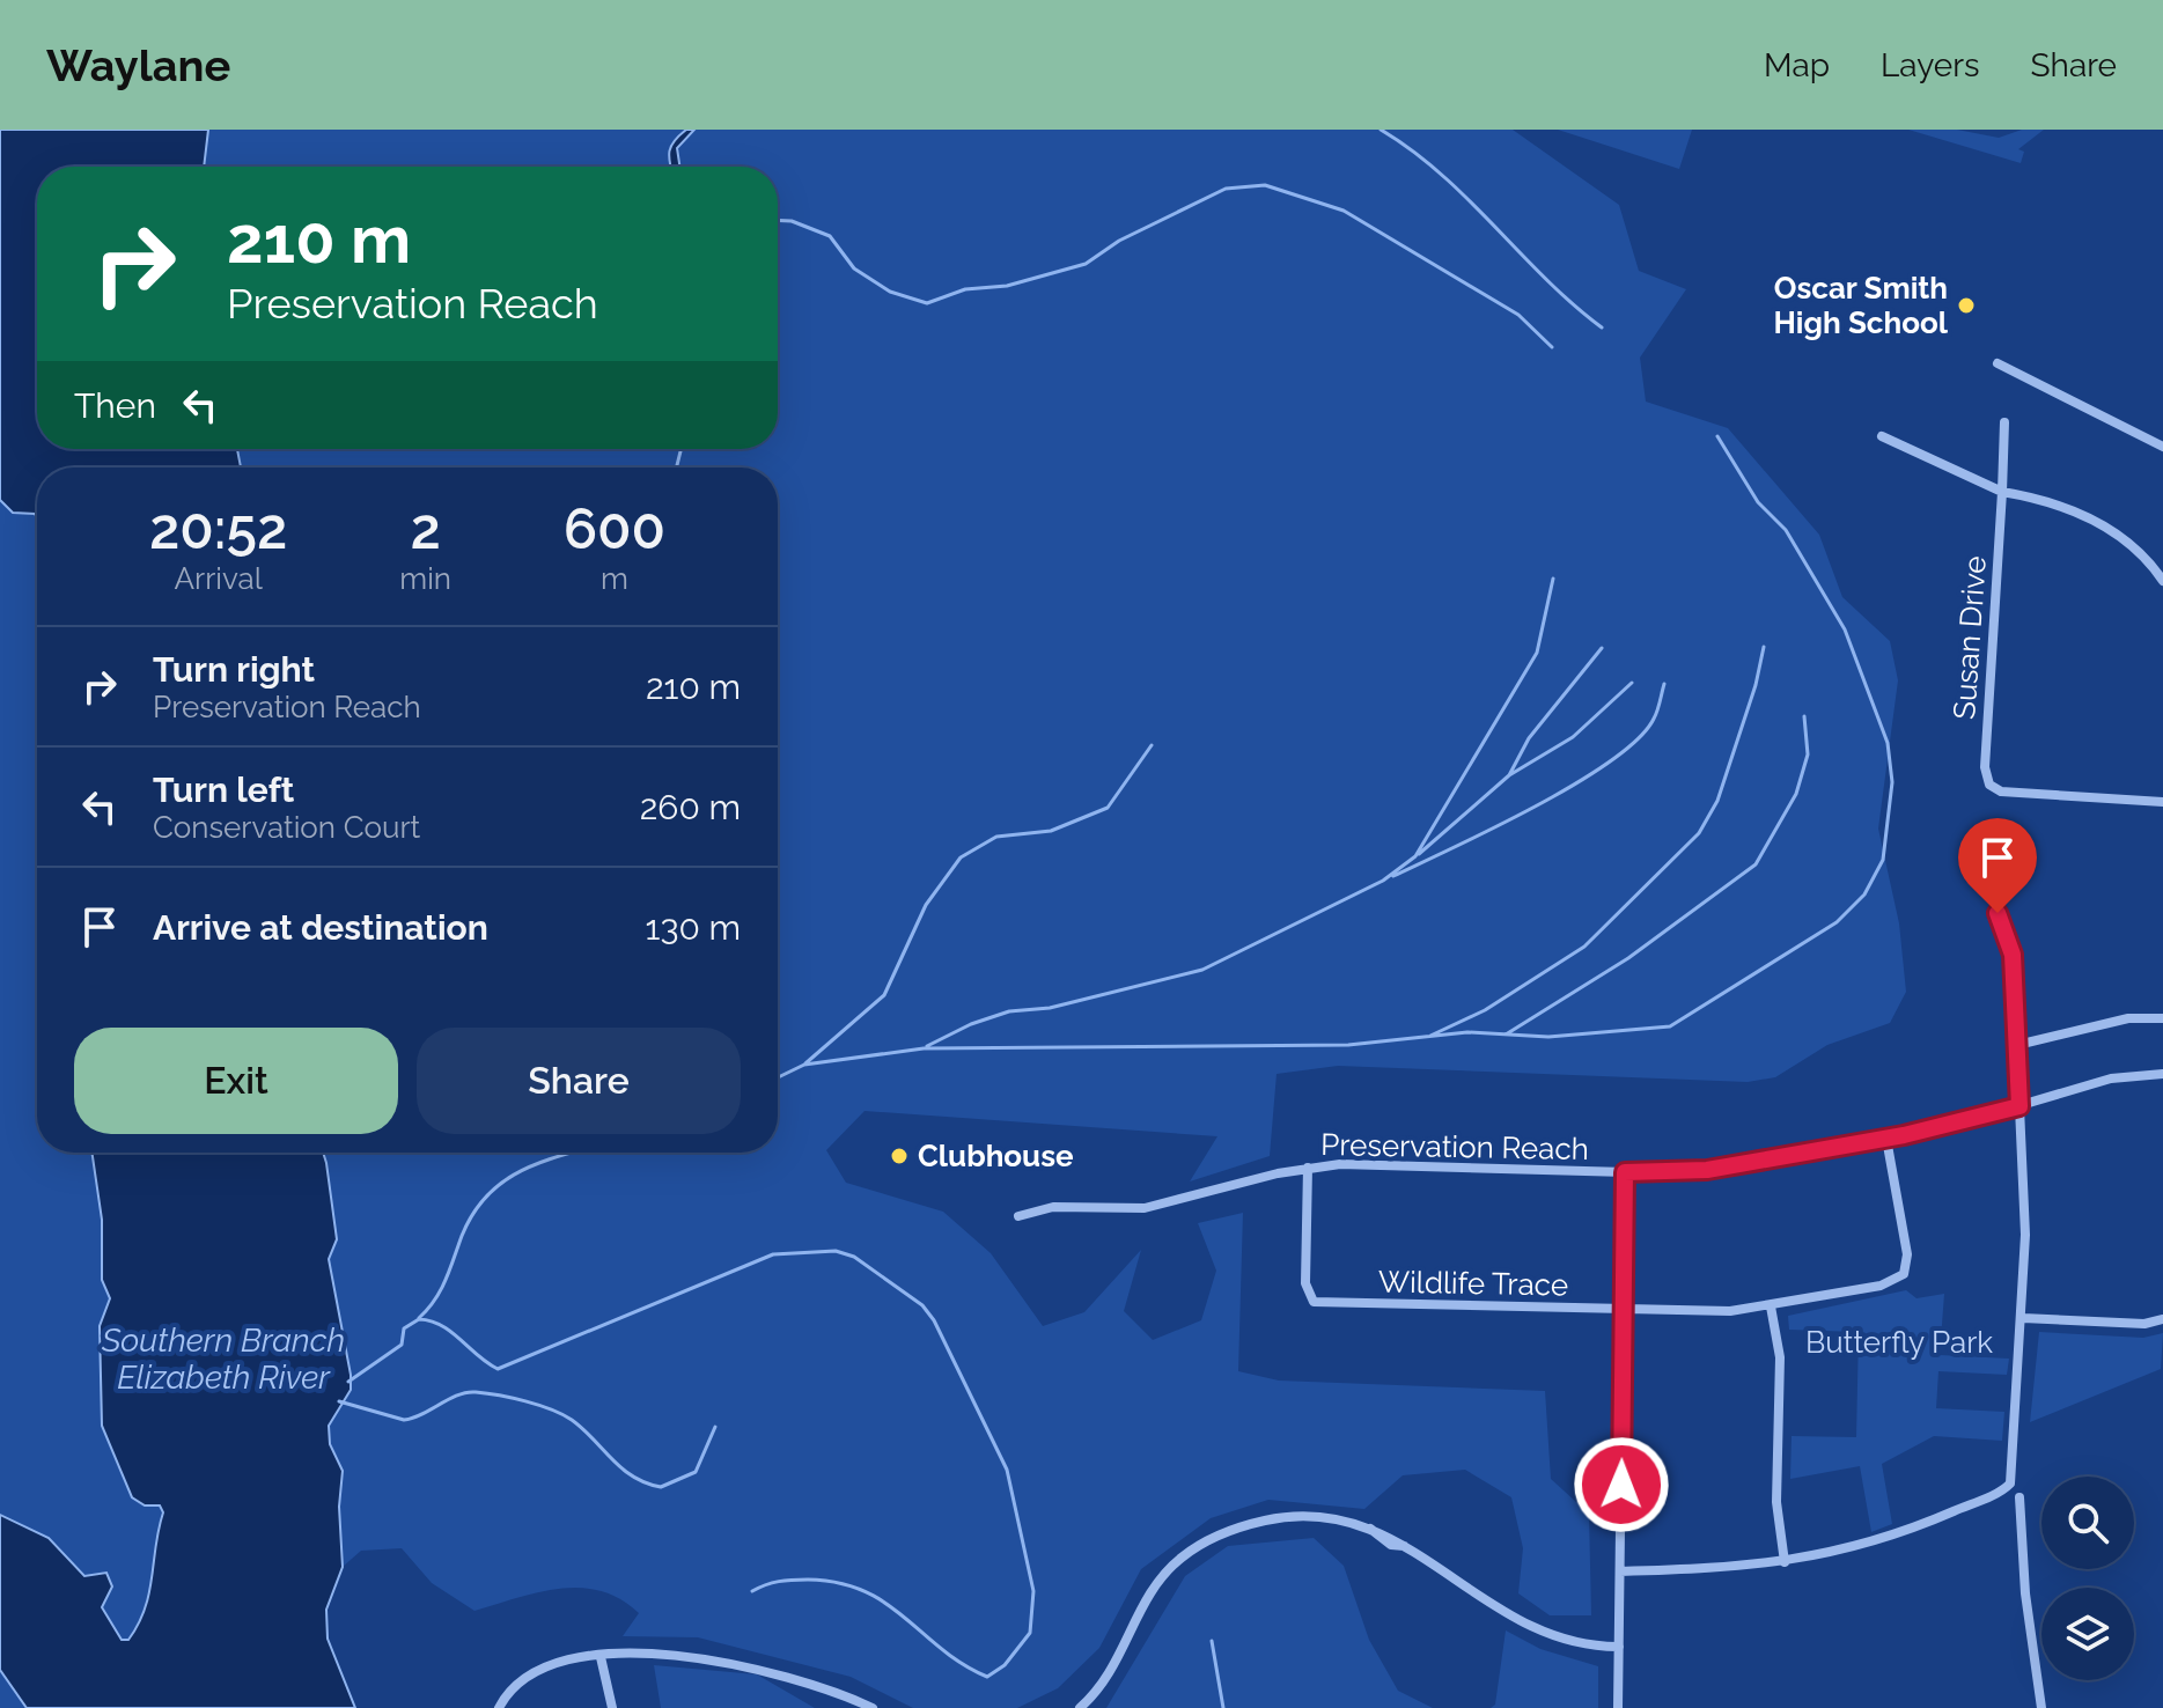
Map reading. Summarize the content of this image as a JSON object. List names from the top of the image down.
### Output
{
  "streets": {
    "street": ["Susan Drive", "Preservation Reach", "Wildlife Trace"]
  },
  "crossings": [
    ["Preservation Reach", "Wildlife Trace"]
  ],
  "water": ["Southern Branch Elizabeth River"],
  "parks": ["Butterfly Park"],
  "places": ["Oscar Smith High School", "Clubhouse"],
  "page": {
    "header": "Waylane",
    "nav": ["Map", "Layers", "Share"],
    "turn": ["210 m", "Preservation Reach"],
    "then": "Then",
    "eta": [
      "20:52",
      "Arrival",
      "2",
      "min",
      "600",
      "m"
    ],
    "list": [
      {
        "name": "Turn right",
        "note": "Preservation Reach",
        "value": "210 m"
      },
      {
        "name": "Turn left",
        "note": "Conservation Court",
        "value": "260 m"
      },
      {
        "name": "Arrive at destination",
        "value": "130 m"
      }
    ],
    "buttons": ["Exit", "Share"]
  }
}
